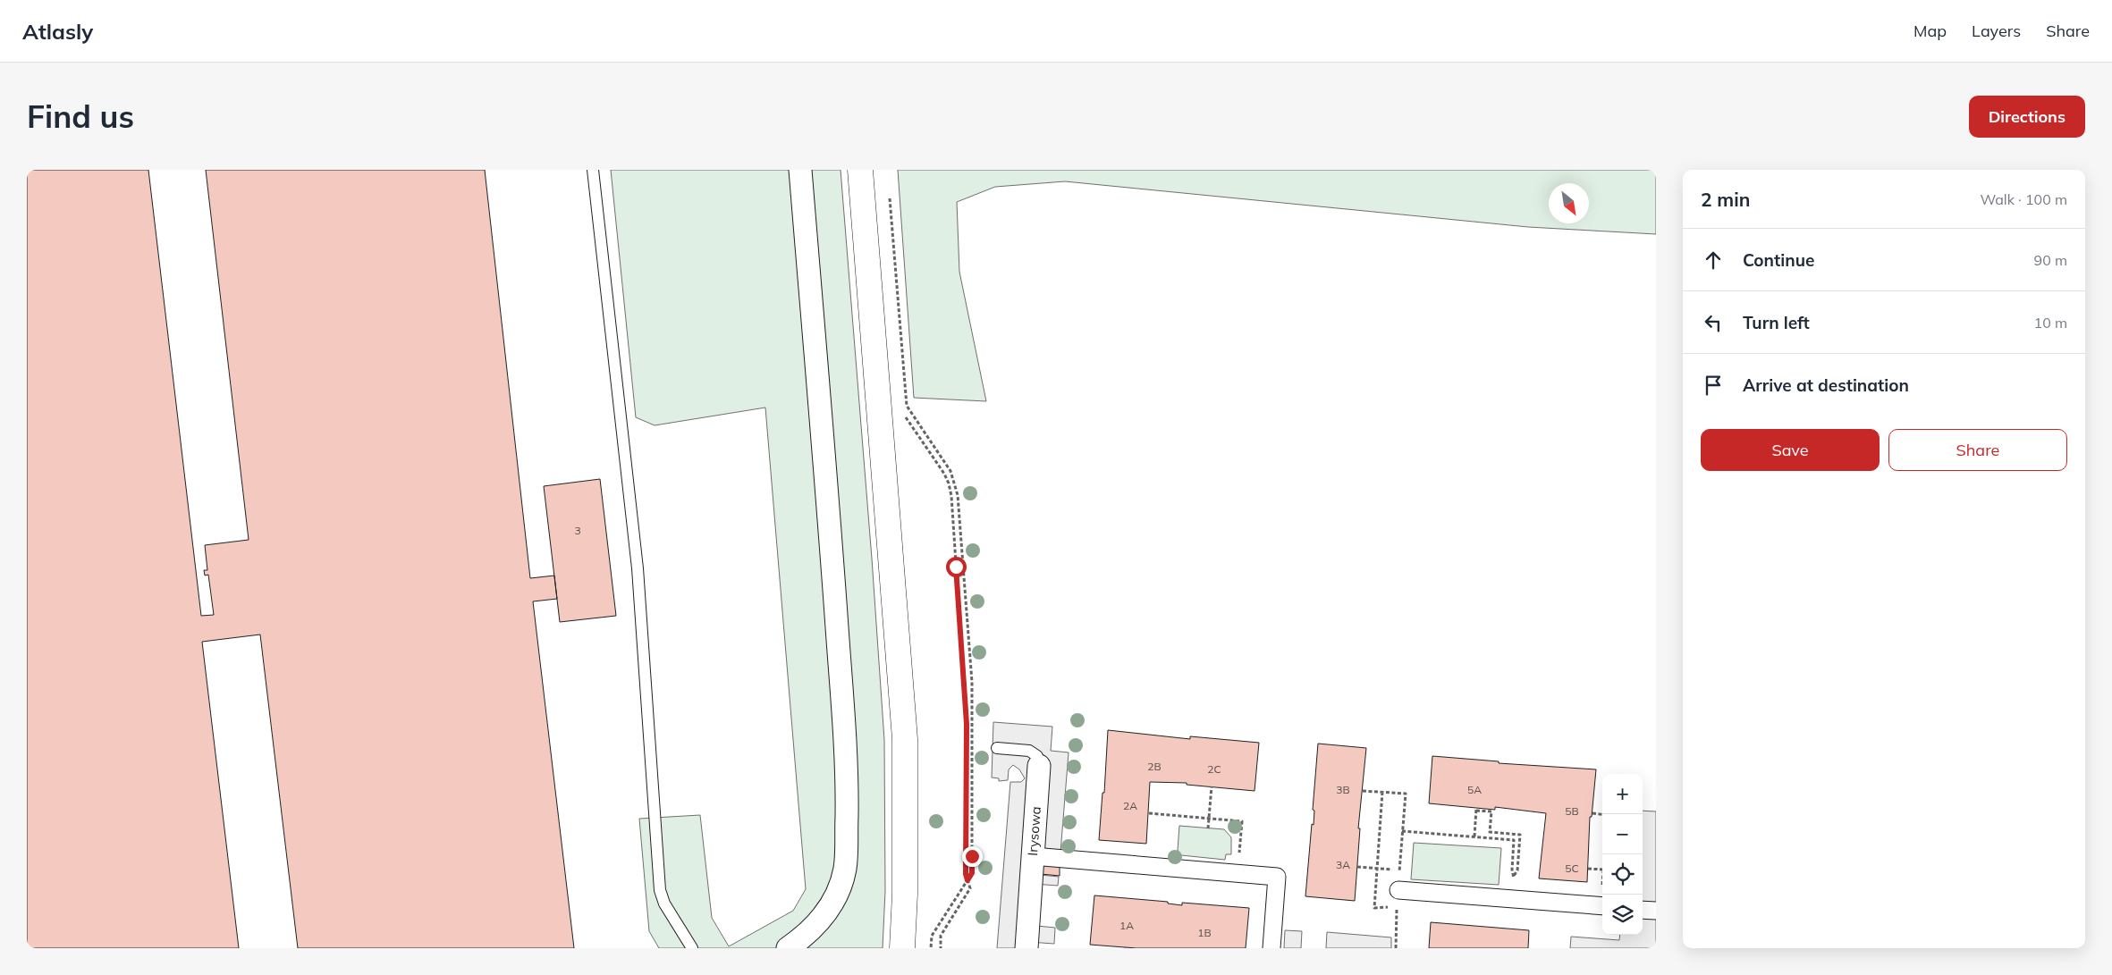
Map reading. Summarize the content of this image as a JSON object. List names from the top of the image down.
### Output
{
  "streets": {
    "street": ["Irysowa"]
  },
  "house_numbers": [
    "3",
    "2B",
    "2C",
    "3B",
    "5A",
    "2A",
    "5B",
    "3A",
    "5C",
    "1A",
    "1B"
  ],
  "north": "bottom right",
  "page": {
    "header": "Atlasly",
    "nav": ["Map", "Layers", "Share"],
    "buttons": [
      "Directions",
      ["Save", "Share"]
    ],
    "title": "Find us",
    "heading": ["2 min", "Walk · 100 m"],
    "list": [
      ["Continue", "90 m"],
      ["Turn left", "10 m"],
      "Arrive at destination"
    ],
    "map_buttons": ["+", "−"]
  }
}
